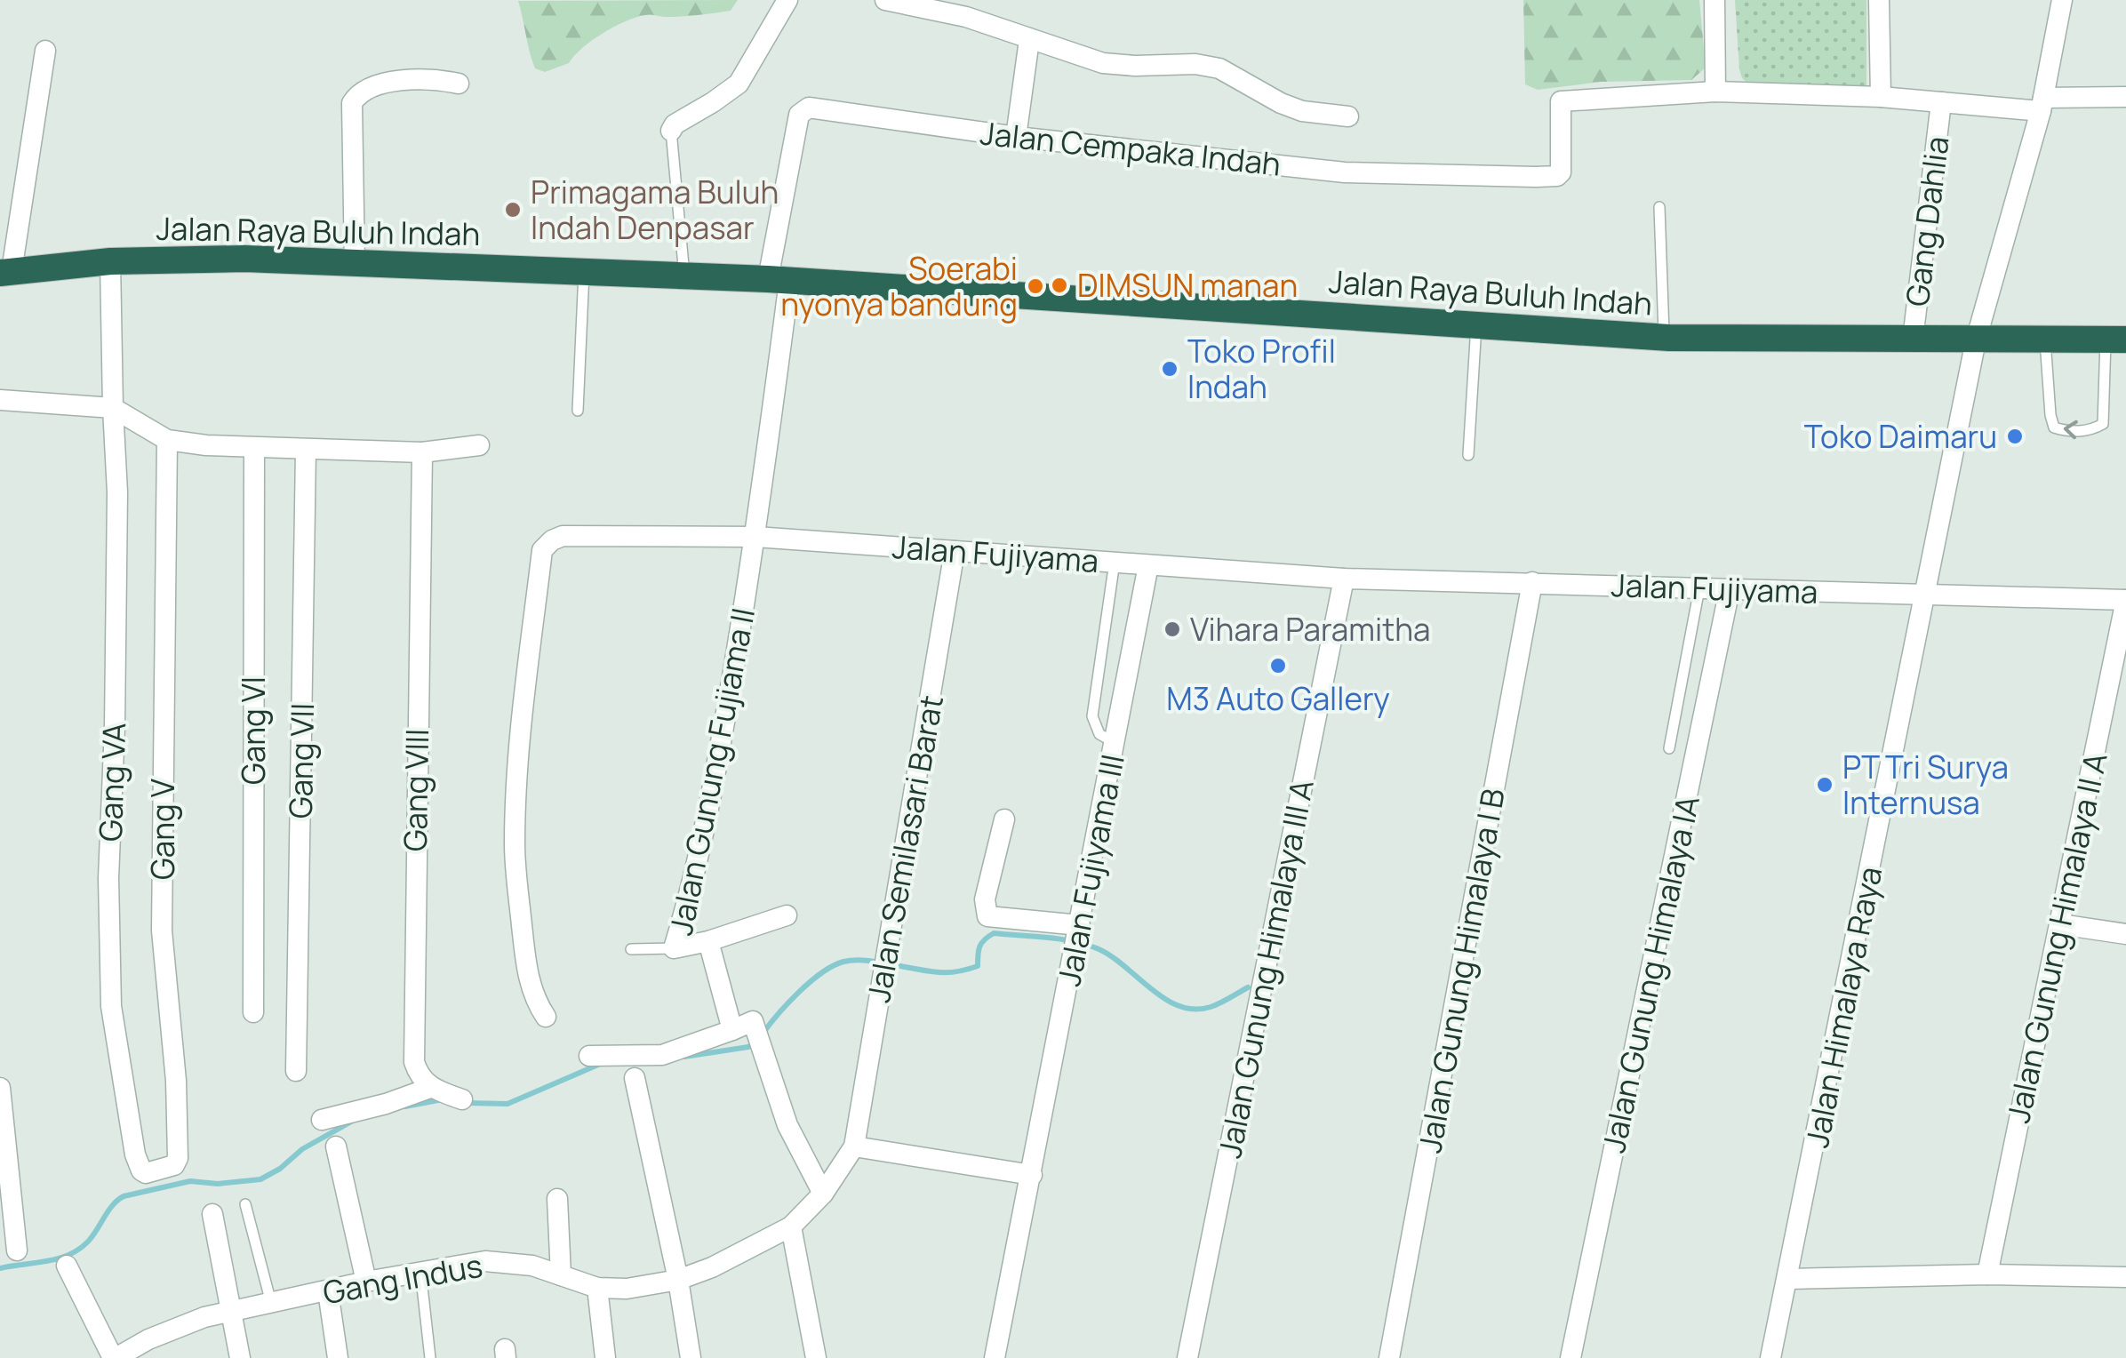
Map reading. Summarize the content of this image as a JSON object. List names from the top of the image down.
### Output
{
  "streets": {
    "highway": ["Jalan Raya Buluh Indah"],
    "street": [
      "Jalan Cempaka Indah",
      "Gang Dahlia",
      "Jalan Fujiyama",
      "Gang VI",
      "Gang VII",
      "Jalan Gunung Fujiama II",
      "Gang VA",
      "Gang VIII",
      "Gang V",
      "Jalan Semilasari Barat",
      "Jalan Fujiyama III",
      "Jalan Gunung Himalaya II A",
      "Jalan Gunung Himalaya III A",
      "Jalan Gunung Himalaya I B",
      "Jalan Gunung Himalaya IA",
      "Jalan Himalaya Raya",
      "Gang Indus"
    ]
  },
  "crossings": [
    ["Jalan Cempaka Indah", "Jalan Raya Buluh Indah"],
    ["Jalan Cempaka Indah", "Jalan Gunung Fujiama II"],
    ["Gang Dahlia", "Jalan Raya Buluh Indah"],
    ["Jalan Raya Buluh Indah", "Jalan Gunung Fujiama II"],
    ["Jalan Raya Buluh Indah", "Gang VA"],
    ["Jalan Raya Buluh Indah", "Jalan Himalaya Raya"],
    ["Jalan Fujiyama", "Jalan Gunung Fujiama II"],
    ["Jalan Fujiyama", "Jalan Semilasari Barat"],
    ["Jalan Fujiyama", "Jalan Fujiyama III"],
    ["Jalan Fujiyama", "Jalan Gunung Himalaya II A"],
    ["Jalan Fujiyama", "Jalan Gunung Himalaya III A"],
    ["Jalan Fujiyama", "Jalan Gunung Himalaya I B"],
    ["Jalan Fujiyama", "Jalan Gunung Himalaya IA"],
    ["Jalan Fujiyama", "Jalan Himalaya Raya"],
    ["Gang VA", "Gang V"],
    ["Jalan Semilasari Barat", "Gang Indus"]
  ],
  "places": [
    "Primagama Buluh Indah Denpasar",
    "DIMSUN manan",
    "Soerabi nyonya bandung",
    "Toko Profil Indah",
    "Toko Daimaru",
    "Vihara Paramitha",
    "M3 Auto Gallery",
    "PT Tri Surya Internusa"
  ]
}
